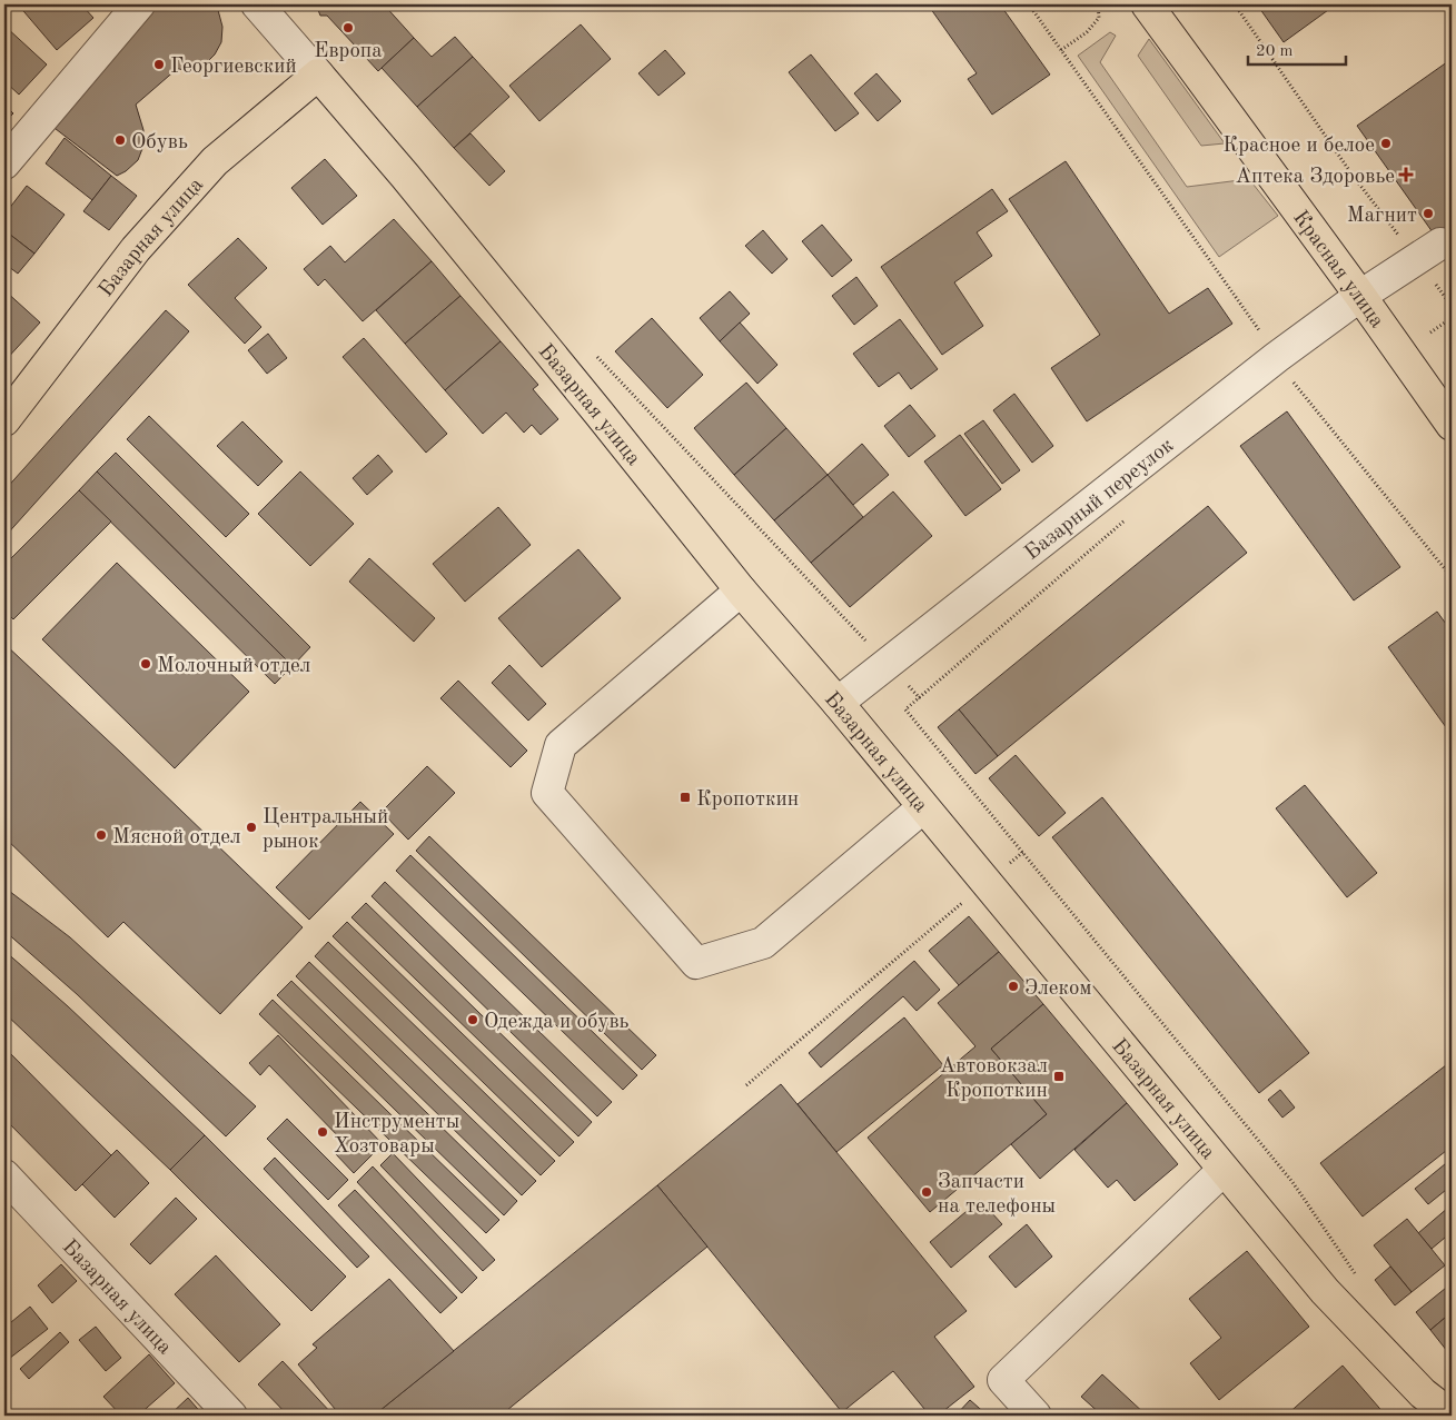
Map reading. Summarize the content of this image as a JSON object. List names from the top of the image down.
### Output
{
  "streets": {
    "main road": ["Базарная улица", "Красная улица"],
    "street": ["Базарный переулок"]
  },
  "crossings": [
    ["Базарная улица", "Базарный переулок"],
    ["Красная улица", "Базарный переулок"]
  ],
  "places": {
    "other": [
      "Европа",
      "Георгиевский",
      "Обувь",
      "Красное и белое",
      "Магнит",
      "Молочный отдел",
      "Центральный рынок",
      "Мясной отдел",
      "Элеком",
      "Одежда и обувь",
      "Инструменты Хозтовары",
      "Запчасти на телефоны"
    ],
    "health": ["Аптека Здоровье"],
    "transit": ["Кропоткин", "Автовокзал Кропоткин"]
  },
  "scale_bar": "20 m"
}
